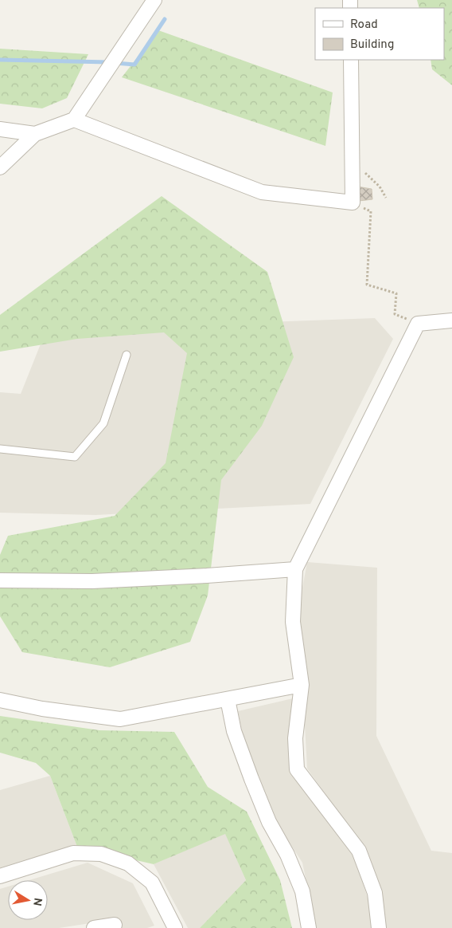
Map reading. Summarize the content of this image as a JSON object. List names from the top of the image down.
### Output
{
  "legend": ["Road", "Building"],
  "north": "right"
}
